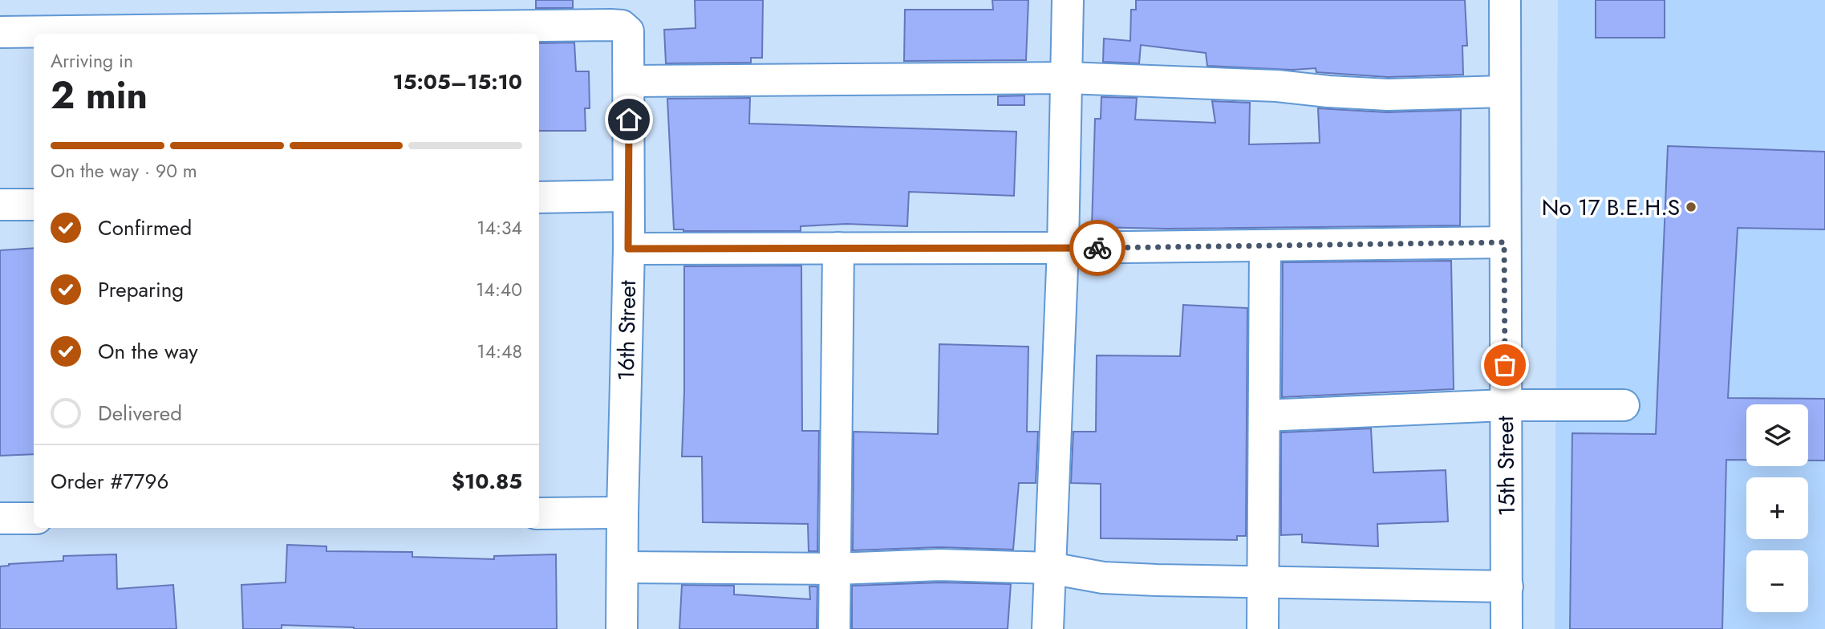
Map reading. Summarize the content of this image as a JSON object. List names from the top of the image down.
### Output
{
  "streets": {
    "street": ["16th Street", "15th Street"]
  },
  "places": ["No 17 B.E.H.S"],
  "page": {
    "heading": ["2 min", "Arriving in", "15:05–15:10"],
    "panel": ["Order #7796", "$10.85"],
    "bar": "On the way · 90 m",
    "list": [
      ["Confirmed", "14:34"],
      ["Preparing", "14:40"],
      ["On the way", "14:48"],
      "Delivered"
    ],
    "map_buttons": ["+", "−"]
  }
}
